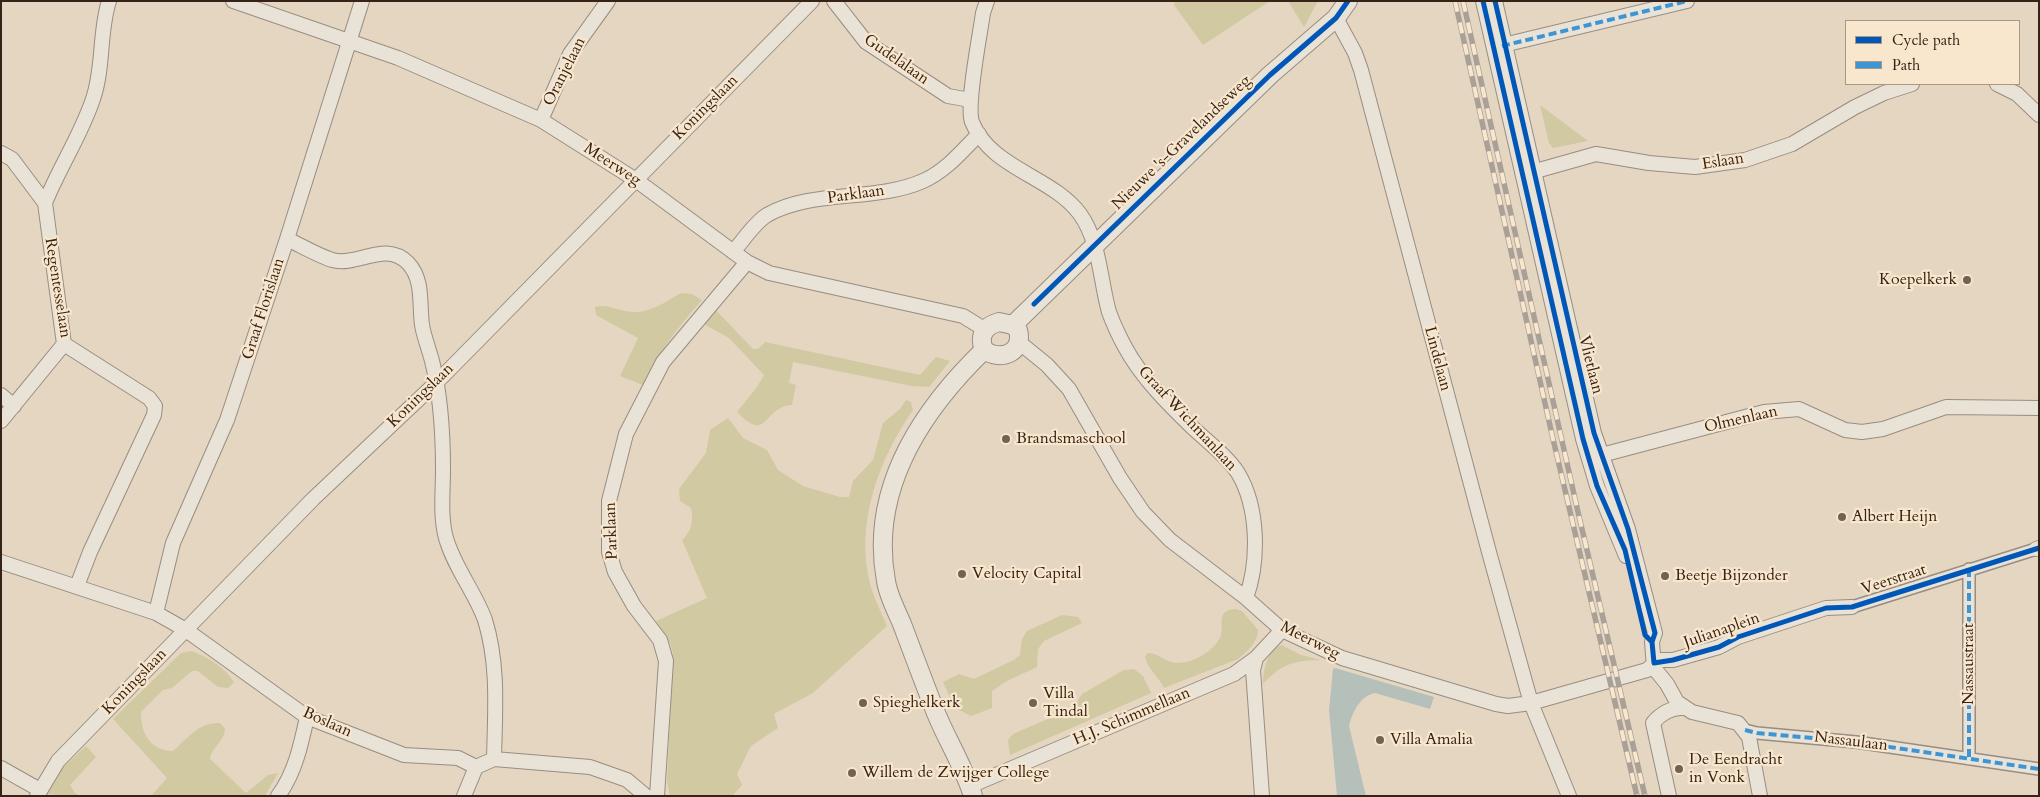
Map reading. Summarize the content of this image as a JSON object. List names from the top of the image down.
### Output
{
  "streets": {
    "street": [
      "Gudelalaan",
      "Oranjelaan",
      "Koningslaan",
      "Nieuwe 's-Gravelandseweg",
      "Eslaan",
      "Meerweg",
      "Parklaan",
      "Regentesselaan",
      "Graaf Florislaan",
      "Lindelaan",
      "Vlietlaan",
      "Graaf Wichmanlaan",
      "Olmenlaan",
      "Veerstraat",
      "Julianaplein",
      "Nassaustraat",
      "H.J. Schimmellaan",
      "Boslaan",
      "Nassaulaan"
    ]
  },
  "crossings": [
    ["Gudelalaan", "Graaf Wichmanlaan"],
    ["Oranjelaan", "Meerweg"],
    ["Koningslaan", "Meerweg"],
    ["Koningslaan", "Boslaan"],
    ["Nieuwe 's-Gravelandseweg", "Meerweg"],
    ["Nieuwe 's-Gravelandseweg", "Lindelaan"],
    ["Nieuwe 's-Gravelandseweg", "Graaf Wichmanlaan"],
    ["Eslaan", "Vlietlaan"],
    ["Meerweg", "Parklaan"],
    ["Meerweg", "Graaf Florislaan"],
    ["Meerweg", "Lindelaan"],
    ["Meerweg", "Vlietlaan"],
    ["Meerweg", "Graaf Wichmanlaan"],
    ["Meerweg", "Julianaplein"],
    ["Meerweg", "H.J. Schimmellaan"],
    ["Parklaan", "Graaf Wichmanlaan"],
    ["Regentesselaan", "Boslaan"],
    ["Graaf Florislaan", "Boslaan"],
    ["Vlietlaan", "Olmenlaan"],
    ["Vlietlaan", "Julianaplein"],
    ["Veerstraat", "Julianaplein"],
    ["Veerstraat", "Nassaustraat"],
    ["Nassaustraat", "Nassaulaan"]
  ],
  "places": [
    "Koepelkerk",
    "Brandsmaschool",
    "Albert Heijn",
    "Velocity Capital",
    "Beetje Bijzonder",
    "Spieghelkerk",
    "Villa Tindal",
    "Villa Amalia",
    "De Eendracht in Vonk",
    "Willem de Zwijger College"
  ],
  "legend": ["Cycle path", "Path"]
}
